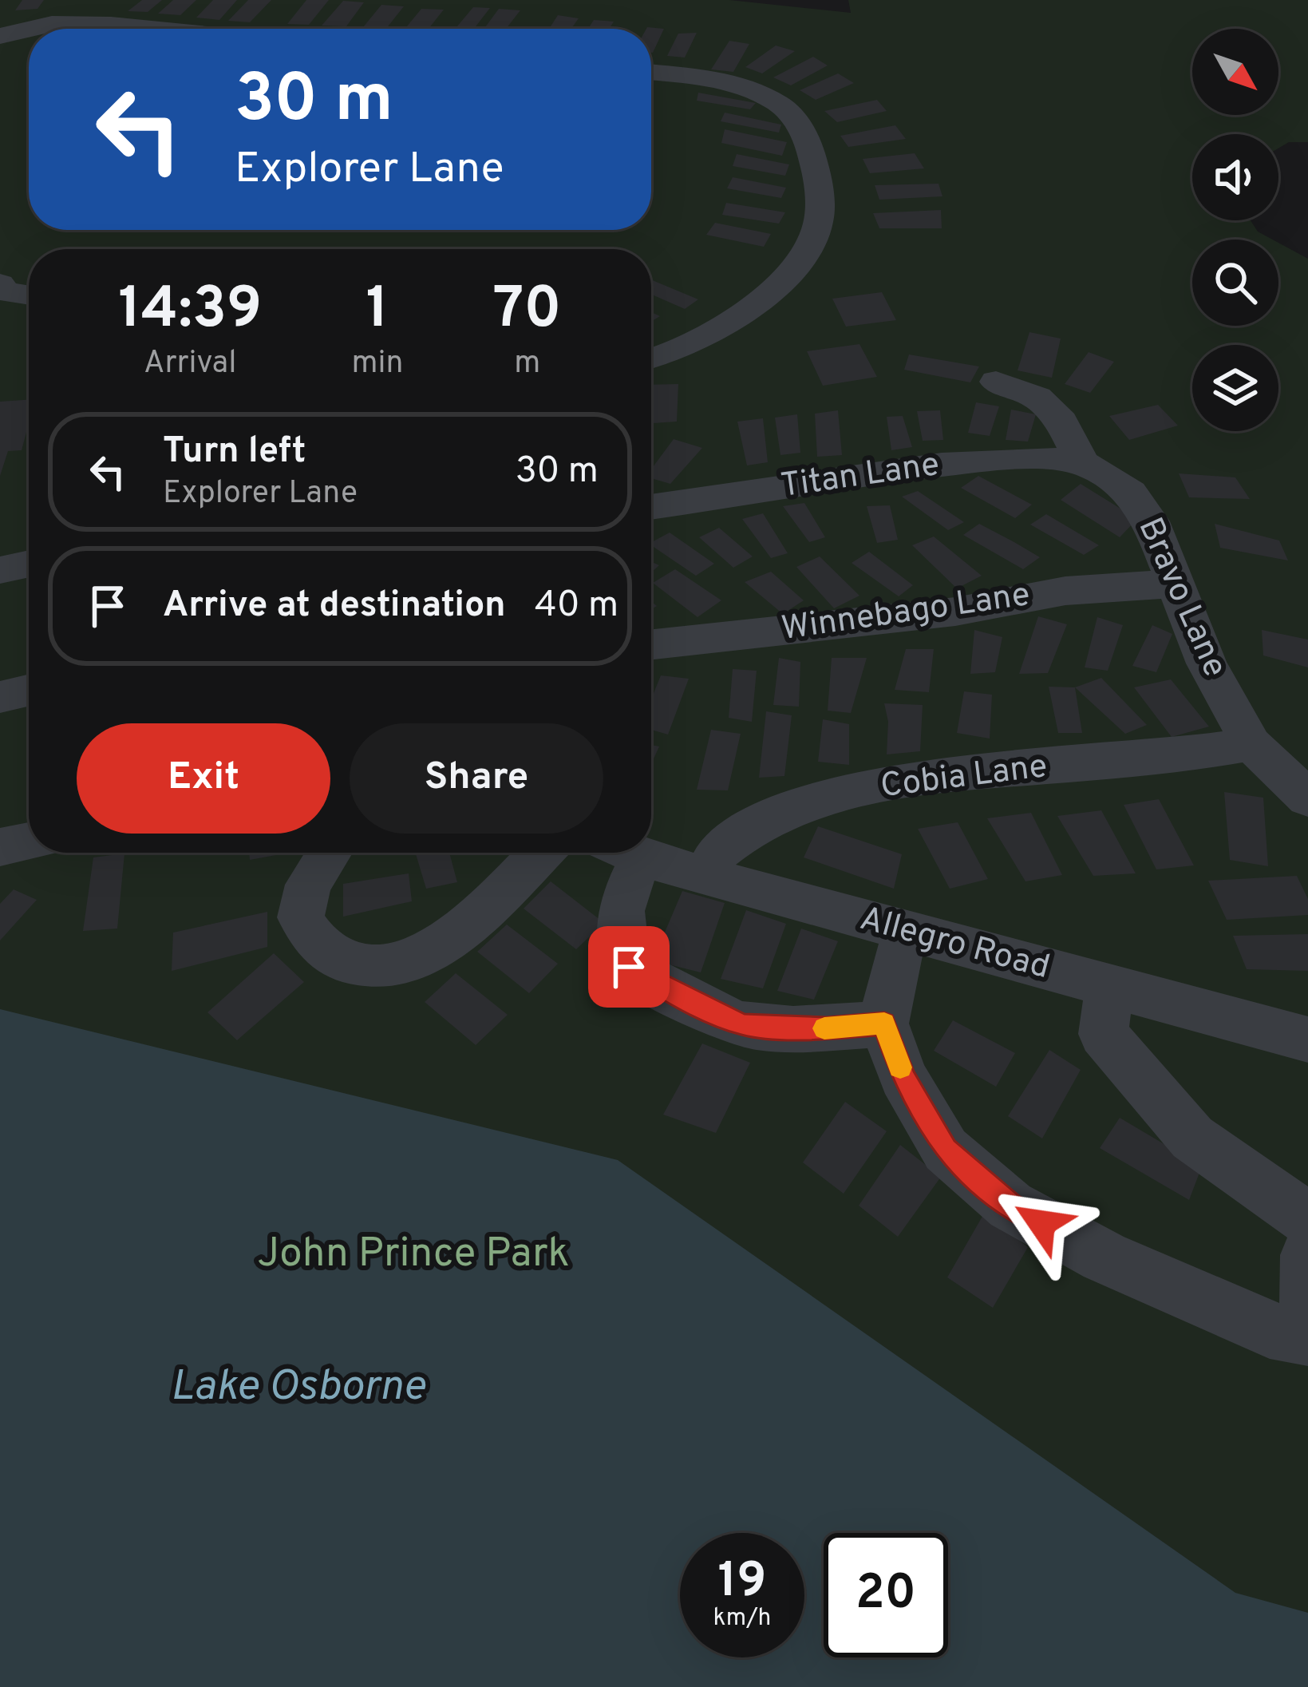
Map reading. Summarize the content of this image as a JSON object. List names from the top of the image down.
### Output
{
  "streets": {
    "lane": [
      "Titan Lane",
      "Bravo Lane",
      "Winnebago Lane",
      "Cobia Lane",
      "Allegro Road"
    ]
  },
  "crossings": [
    ["Titan Lane", "Bravo Lane"],
    ["Bravo Lane", "Winnebago Lane"],
    ["Bravo Lane", "Cobia Lane"],
    ["Cobia Lane", "Allegro Road"]
  ],
  "water": ["Lake Osborne"],
  "parks": ["John Prince Park"],
  "north": "bottom right",
  "page": {
    "turn": ["30 m", "Explorer Lane"],
    "eta": [
      "14:39",
      "Arrival",
      "1",
      "min",
      "70",
      "m"
    ],
    "list": [
      {
        "name": "Turn left",
        "note": "Explorer Lane",
        "value": "30 m"
      },
      {
        "name": "Arrive at destination",
        "value": "40 m"
      }
    ],
    "buttons": ["Exit", "Share"],
    "speed": "19 km/h",
    "limit": "20"
  }
}
